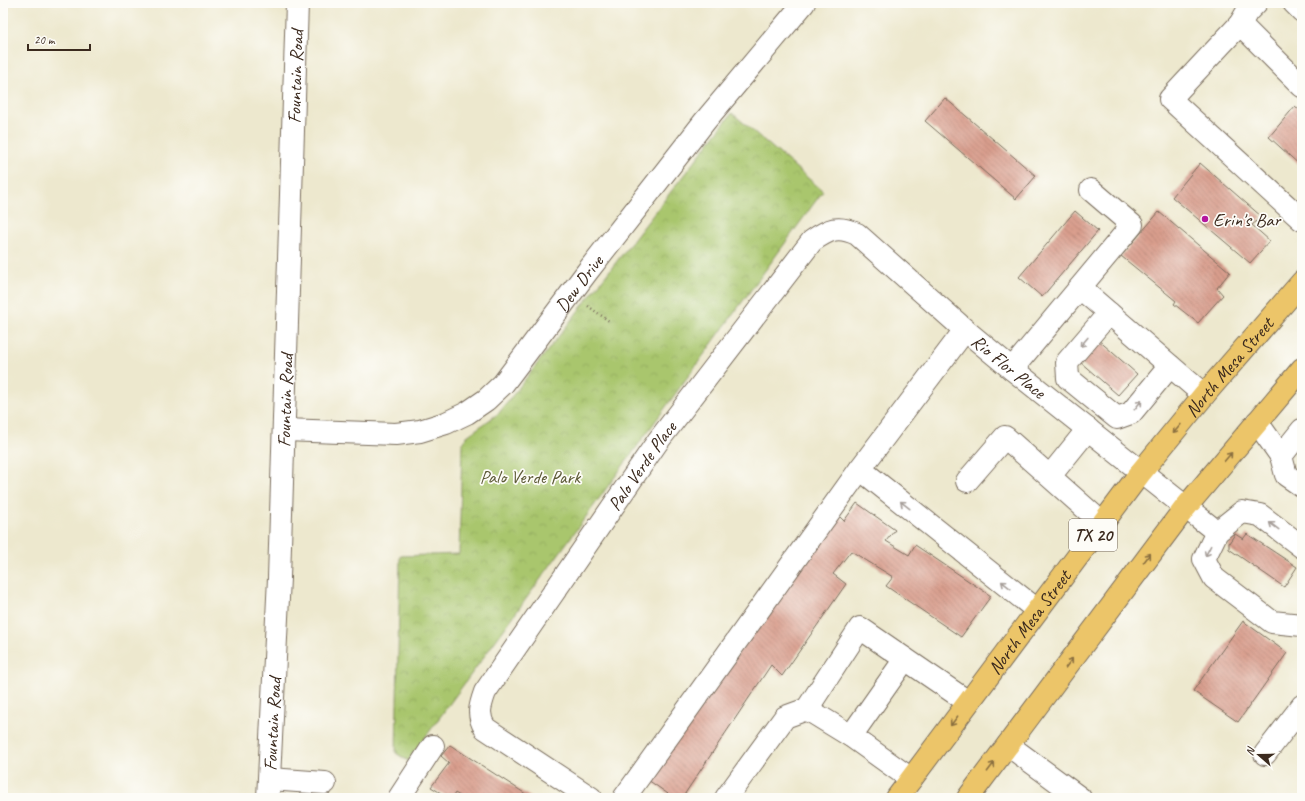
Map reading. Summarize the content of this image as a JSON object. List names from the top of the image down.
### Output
{
  "streets": {
    "main road": ["North Mesa Street", "TX 20"],
    "street": [
      "Fountain Road",
      "Dew Drive",
      "Rio Flor Place",
      "Palo Verde Place"
    ]
  },
  "crossings": [
    ["Fountain Road", "Dew Drive"],
    ["Rio Flor Place", "North Mesa Street"],
    ["Rio Flor Place", "Palo Verde Place"],
    ["Rio Flor Place", "TX 20"]
  ],
  "parks": ["Palo Verde Park"],
  "places": ["Erin's Bar"],
  "scale_bar": "20 m",
  "north": "left"
}
